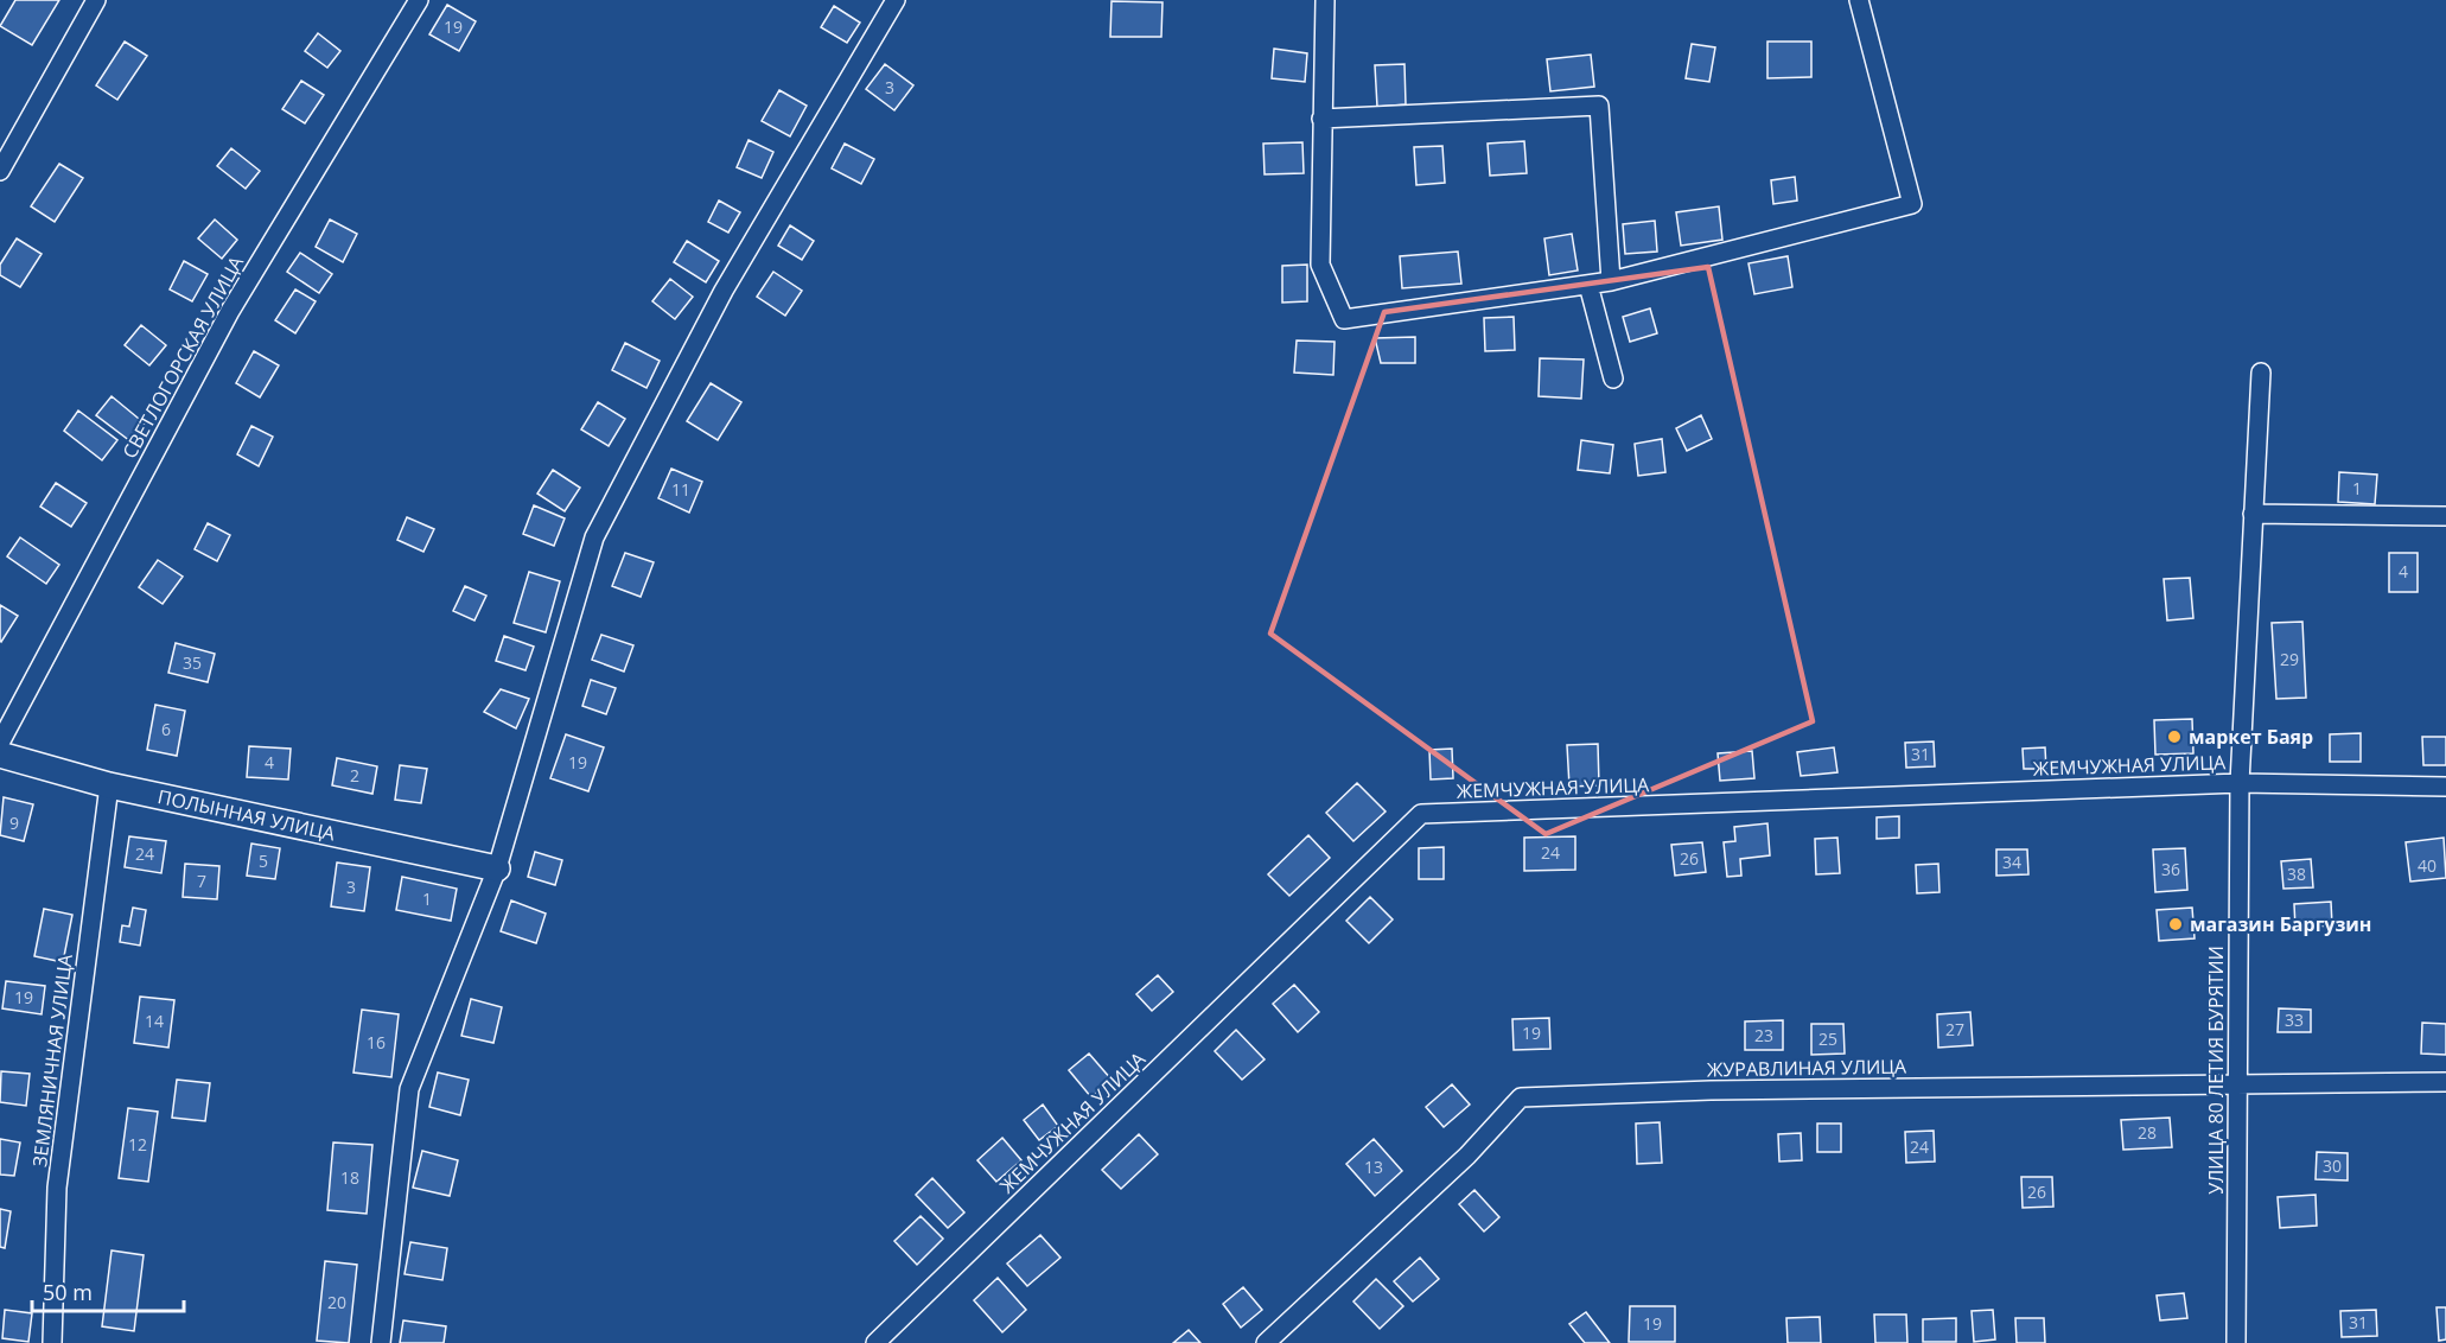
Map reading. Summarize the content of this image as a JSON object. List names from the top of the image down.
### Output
{
  "streets": {
    "street": [
      "СВЕТЛОГОРСКАЯ УЛИЦА",
      "ЖЕМЧУЖНАЯ УЛИЦА",
      "ПОЛЫННАЯ УЛИЦА",
      "ЗЕМЛЯНИЧНАЯ УЛИЦА",
      "ЖУРАВЛИНАЯ УЛИЦА",
      "УЛИЦА 80 ЛЕТИЯ БУРЯТИИ"
    ]
  },
  "crossings": [
    ["ЖЕМЧУЖНАЯ УЛИЦА", "УЛИЦА 80 ЛЕТИЯ БУРЯТИИ"],
    ["ПОЛЫННАЯ УЛИЦА", "ЗЕМЛЯНИЧНАЯ УЛИЦА"],
    ["ЖУРАВЛИНАЯ УЛИЦА", "УЛИЦА 80 ЛЕТИЯ БУРЯТИИ"]
  ],
  "places": ["маркет Баяр", "магазин Баргузин"],
  "house_numbers": [
    "19",
    "3",
    "1",
    "11",
    "4",
    "29",
    "35",
    "6",
    "31",
    "4",
    "19",
    "2",
    "9",
    "24",
    "24",
    "26",
    "5",
    "34",
    "40",
    "36",
    "38",
    "7",
    "3",
    "1",
    "19",
    "33",
    "14",
    "27",
    "19",
    "23",
    "25",
    "16",
    "28",
    "12",
    "24",
    "30",
    "13",
    "18",
    "26",
    "20",
    "31",
    "19"
  ],
  "scale_bar": "50 m"
}
